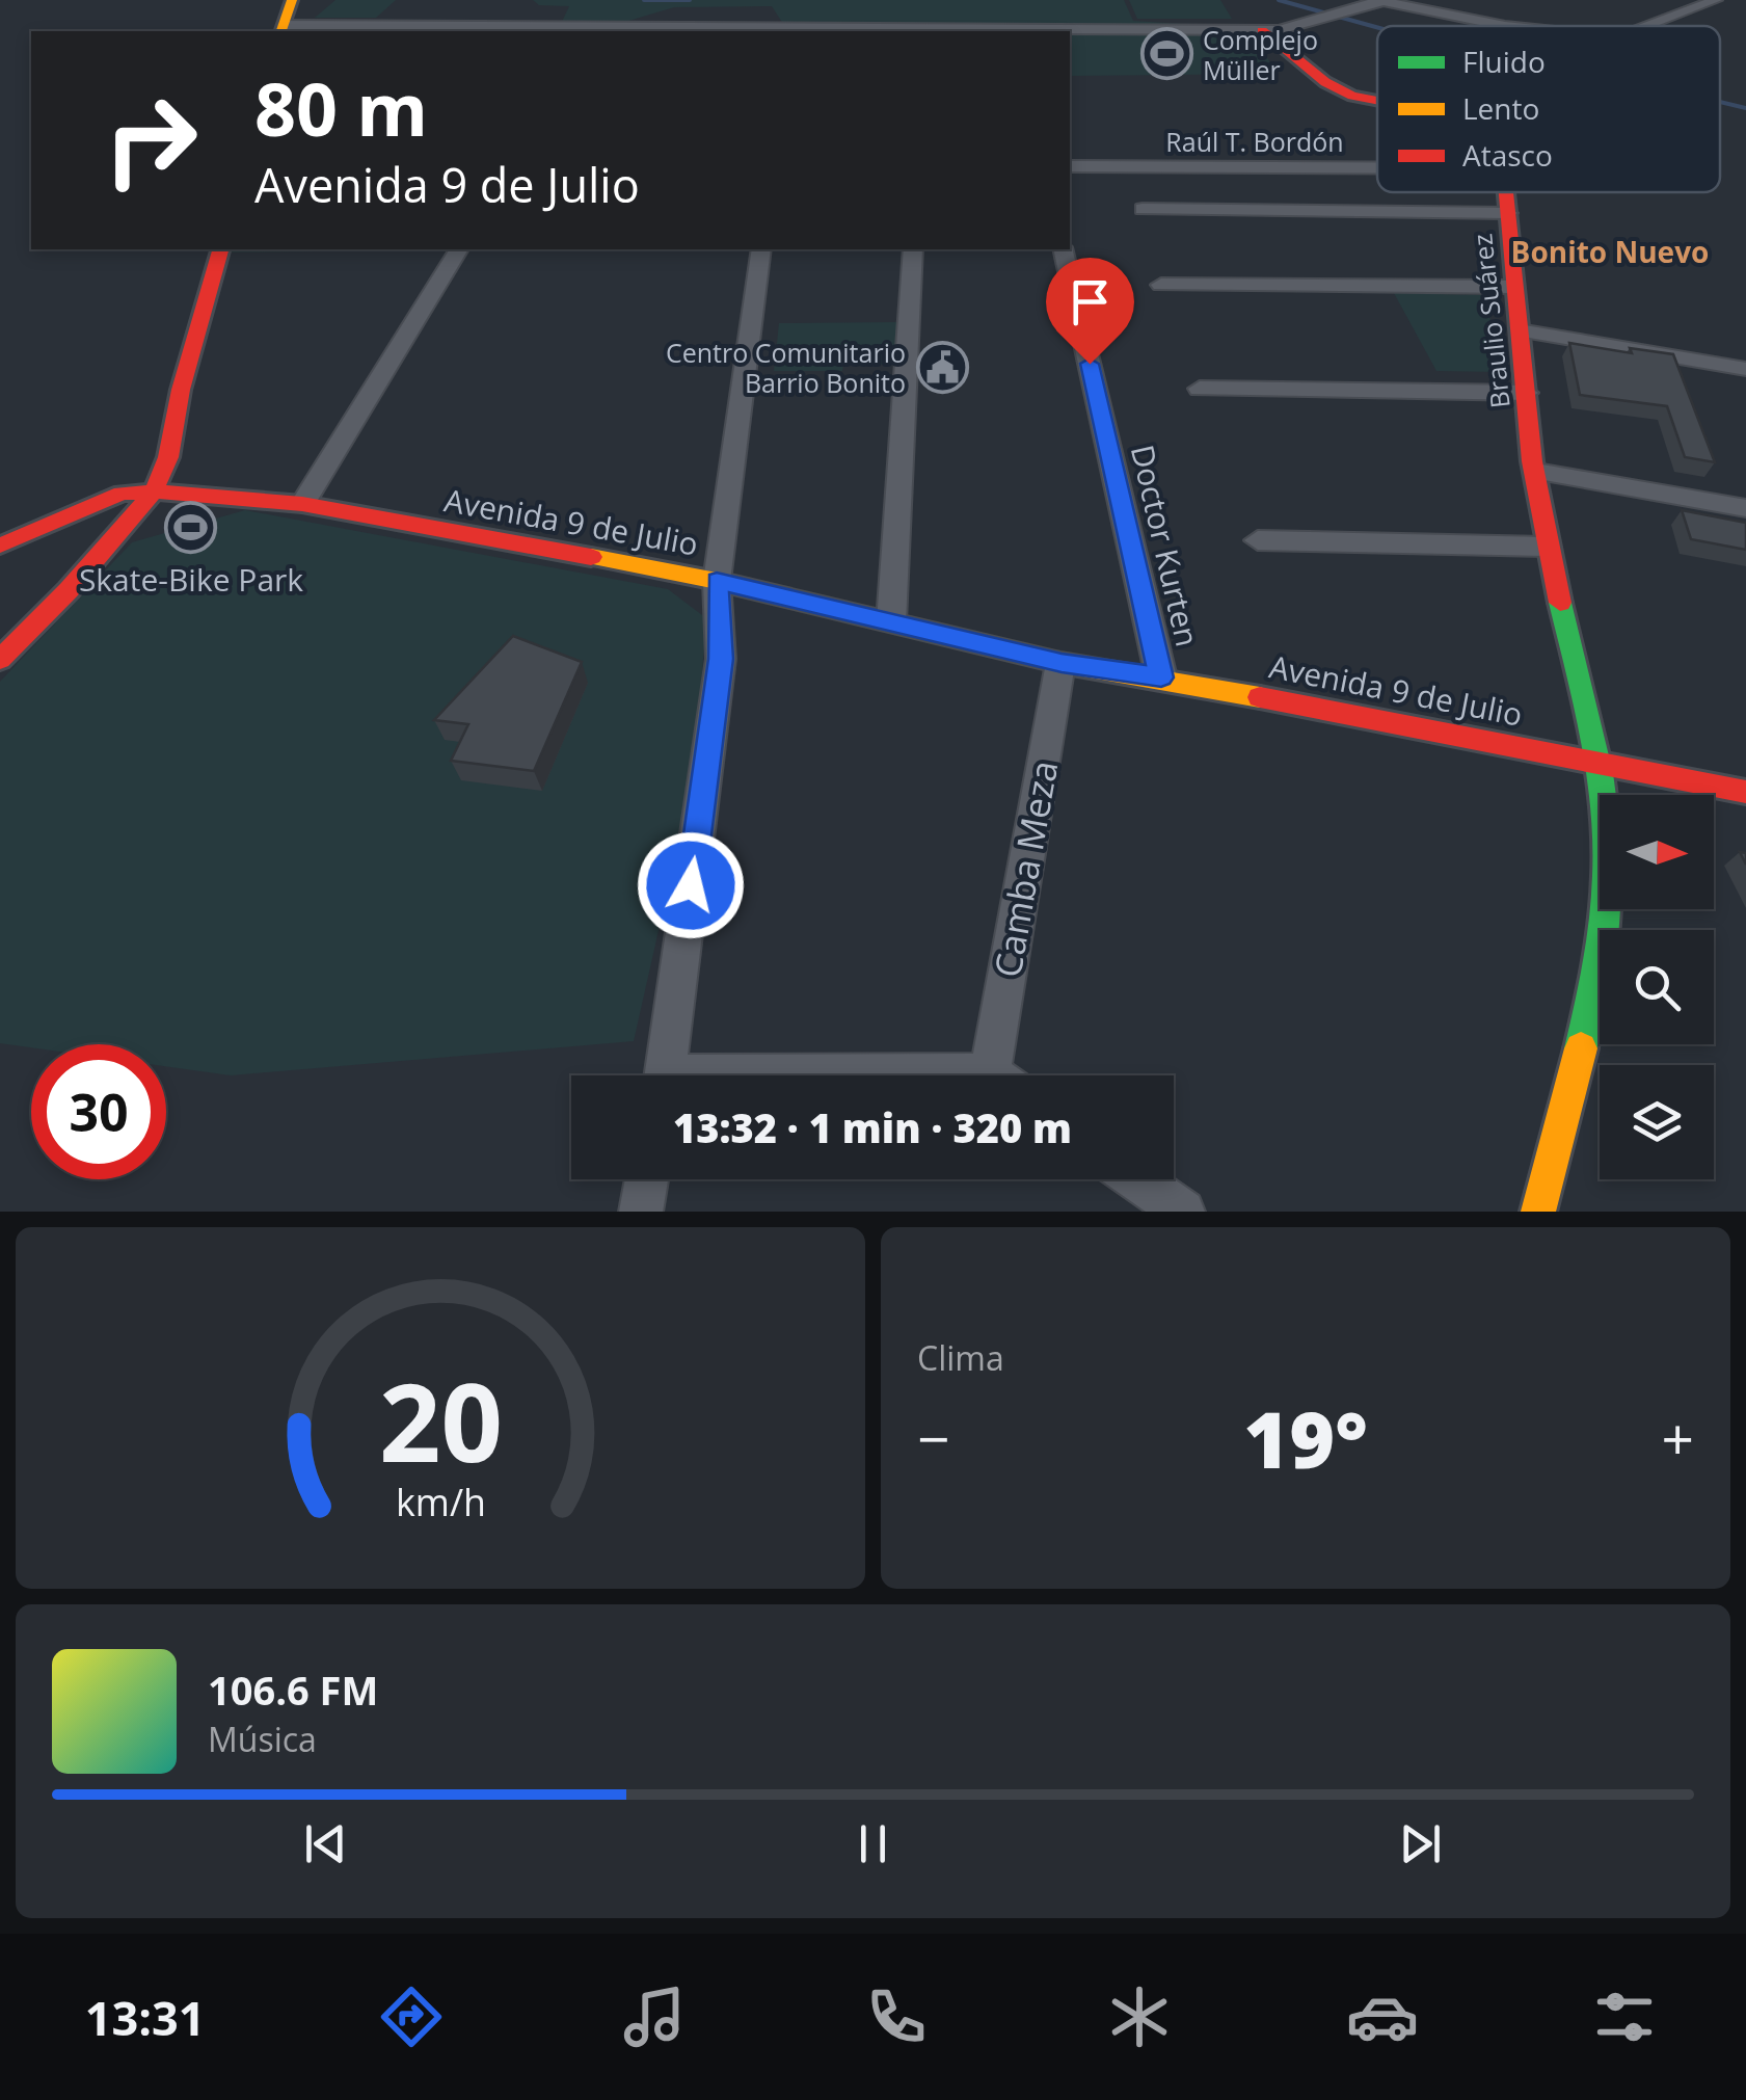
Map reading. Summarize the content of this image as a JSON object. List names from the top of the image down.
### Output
{
  "streets": {
    "main road": ["Braulio Suárez", "Avenida 9 de Julio"],
    "street": ["Raúl T. Bordón", "Doctor Kurten", "Camba Meza"]
  },
  "crossings": [
    ["Braulio Suárez", "Avenida 9 de Julio"],
    ["Avenida 9 de Julio", "Doctor Kurten"],
    ["Avenida 9 de Julio", "Camba Meza"]
  ],
  "districts": ["Bonito Nuevo"],
  "places": {
    "sports": ["Complejo Müller", "Skate-Bike Park"],
    "public building": ["Centro Comunitario Barrio Bonito"]
  },
  "legend": ["Fluido", "Lento", "Atasco"],
  "north": "right",
  "page": {
    "turn": ["80 m", "Avenida 9 de Julio"],
    "limit": "30",
    "trip": "13:32 · 1 min · 320 m",
    "tile": "Clima",
    "heat": ["−", "19°", "+"],
    "song": ["106.6 FM", "Música"],
    "tabs": "13:31",
    "gauge": ["20", "km/h"]
  }
}
